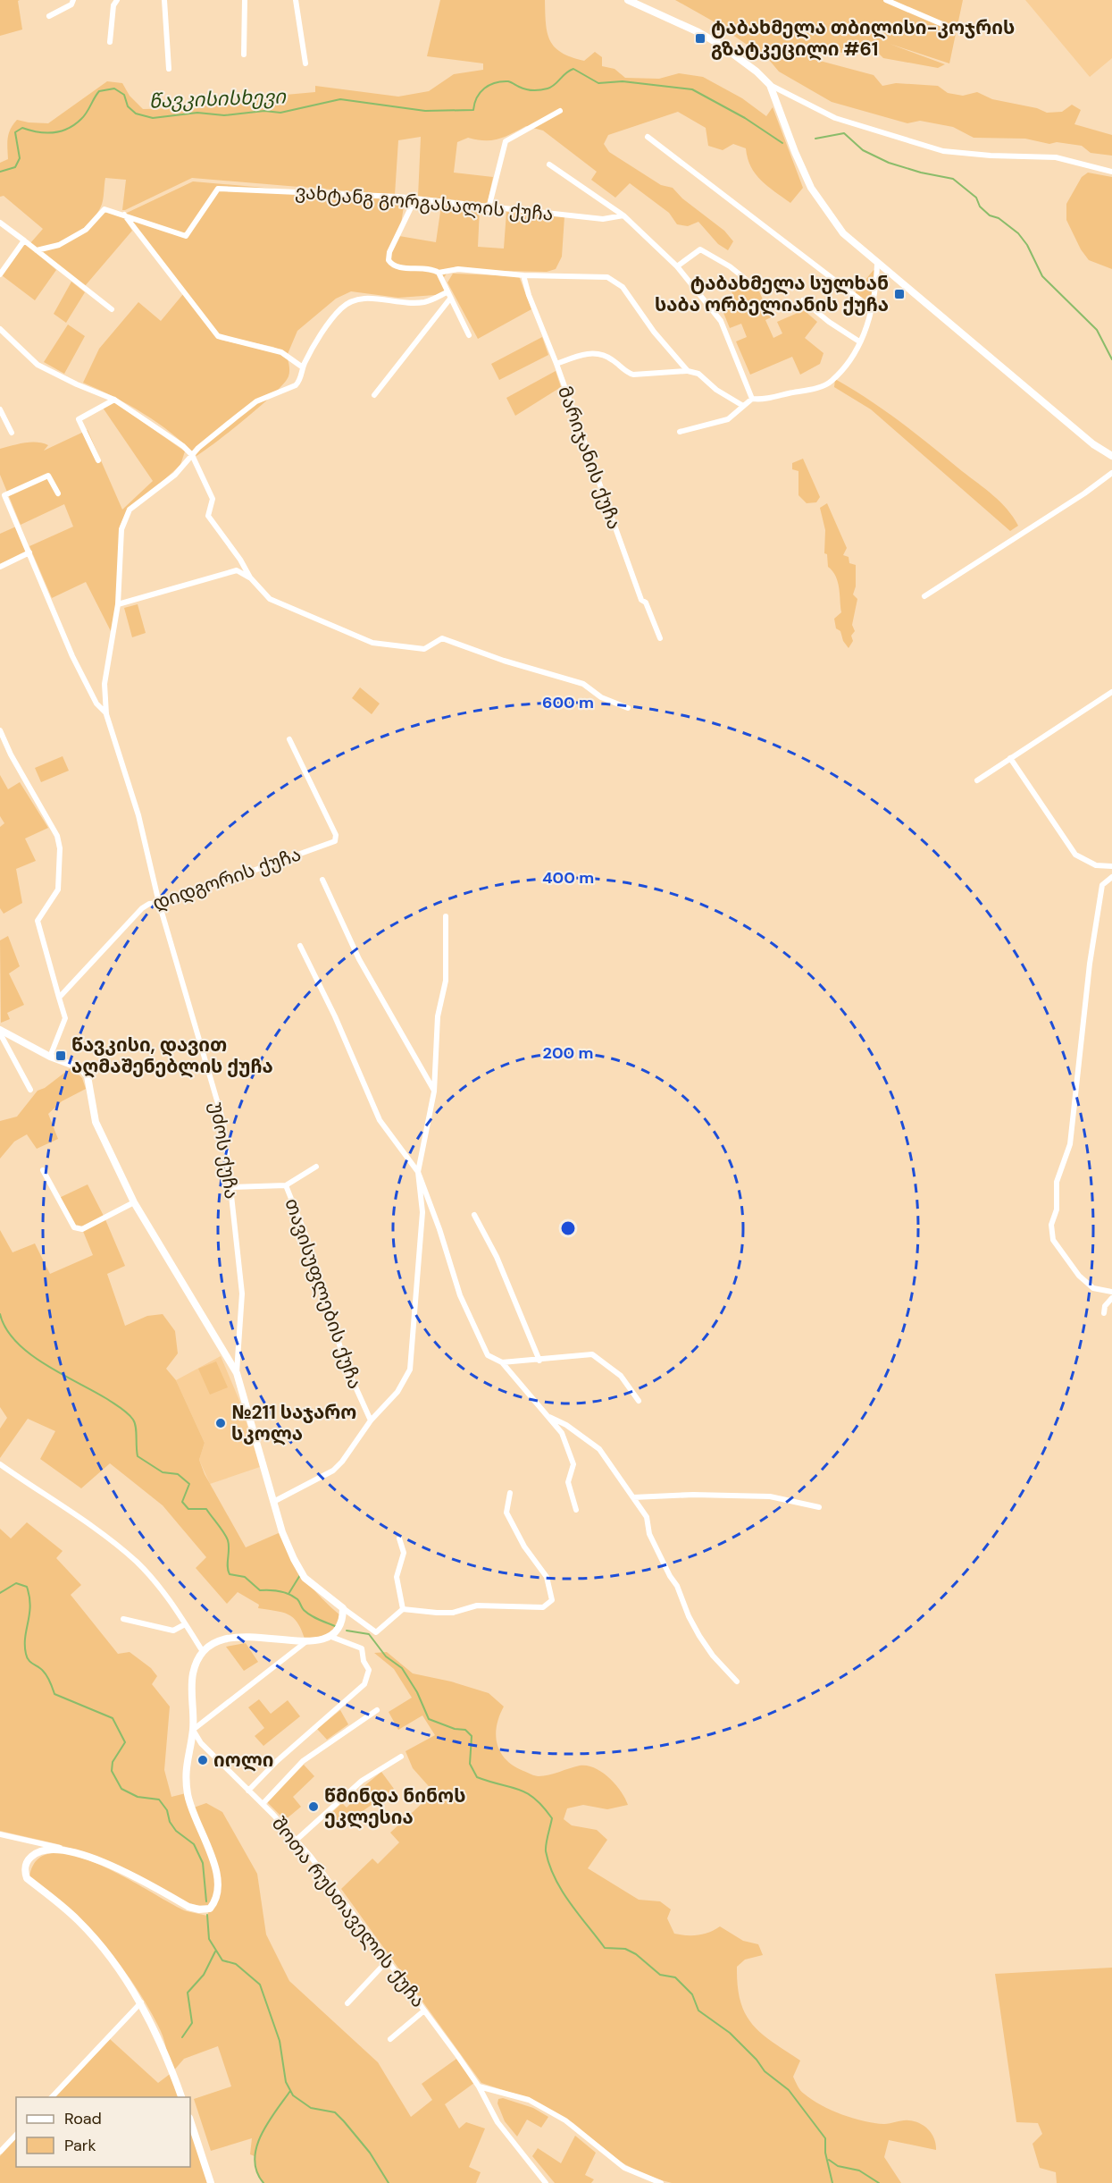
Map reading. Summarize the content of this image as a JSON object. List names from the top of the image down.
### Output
{
  "streets": {
    "street": [
      "ვახტანგ გორგასალის ქუჩა",
      "მარიჯანის ქუჩა",
      "დიდგორის ქუჩა",
      "უძოს ქუჩა",
      "თავისუფლების ქუჩა",
      "შოთა რუსთაველის ქუჩა"
    ]
  },
  "crossings": [
    ["დიდგორის ქუჩა", "უძოს ქუჩა"],
    ["უძოს ქუჩა", "თავისუფლების ქუჩა"]
  ],
  "water": ["წავკისისხევი"],
  "places": {
    "transit": ["ტაბახმელა თბილისი-კოჯრის გზატკეცილი #61", "ტაბახმელა სულხან საბა ორბელიანის ქუჩა", "წავკისი, დავით აღმაშენებლის ქუჩა"],
    "other": ["№211 საჯარო სკოლა", "იოლი", "წმინდა ნინოს ეკლესია"]
  },
  "legend": ["Road", "Park"],
  "rings": ["600 m", "400 m", "200 m"]
}
